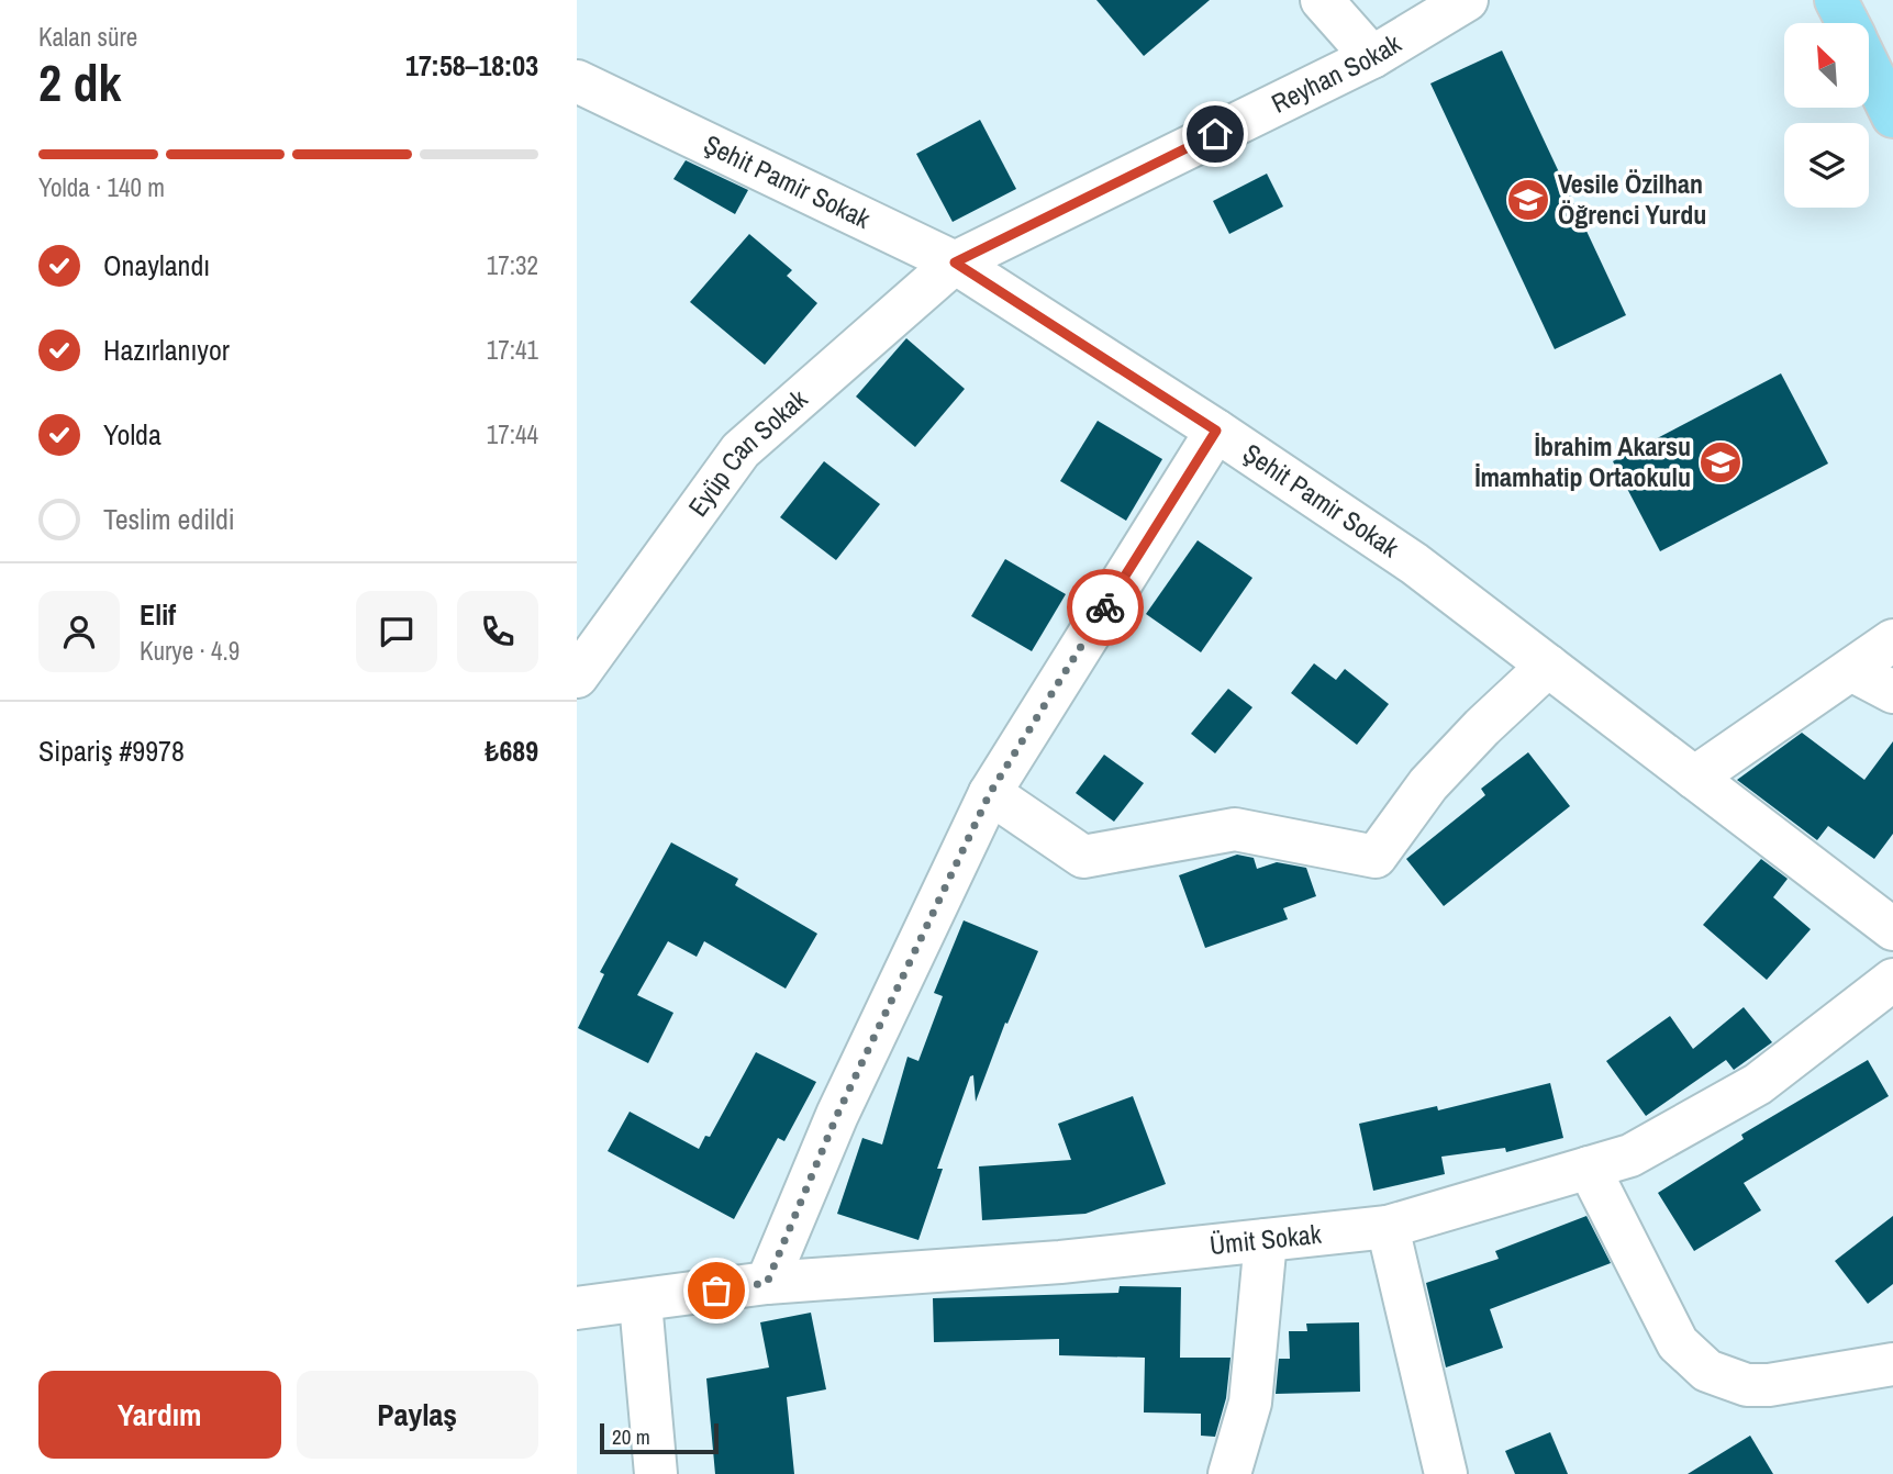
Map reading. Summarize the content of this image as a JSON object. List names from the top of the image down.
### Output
{
  "streets": {
    "street": [
      "Reyhan Sokak",
      "Şehit Pamir Sokak",
      "Eyüp Can Sokak",
      "Ümit Sokak"
    ]
  },
  "crossings": [
    ["Reyhan Sokak", "Şehit Pamir Sokak"],
    ["Reyhan Sokak", "Eyüp Can Sokak"],
    ["Şehit Pamir Sokak", "Eyüp Can Sokak"]
  ],
  "places": {
    "school or university": ["Vesile Özilhan Öğrenci Yurdu", "İbrahim Akarsu İmamhatip Ortaokulu"]
  },
  "scale_bar": "20 m",
  "north": "top left",
  "page": {
    "heading": ["2 dk", "Kalan süre", "17:58–18:03"],
    "panel": [
      "Elif",
      "Kurye · 4.9",
      "Sipariş #9978",
      "₺689"
    ],
    "bar": "Yolda · 140 m",
    "list": [
      ["Onaylandı", "17:32"],
      ["Hazırlanıyor", "17:41"],
      ["Yolda", "17:44"],
      "Teslim edildi"
    ],
    "buttons": ["Yardım", "Paylaş"],
    "scale": "20 m"
  }
}
